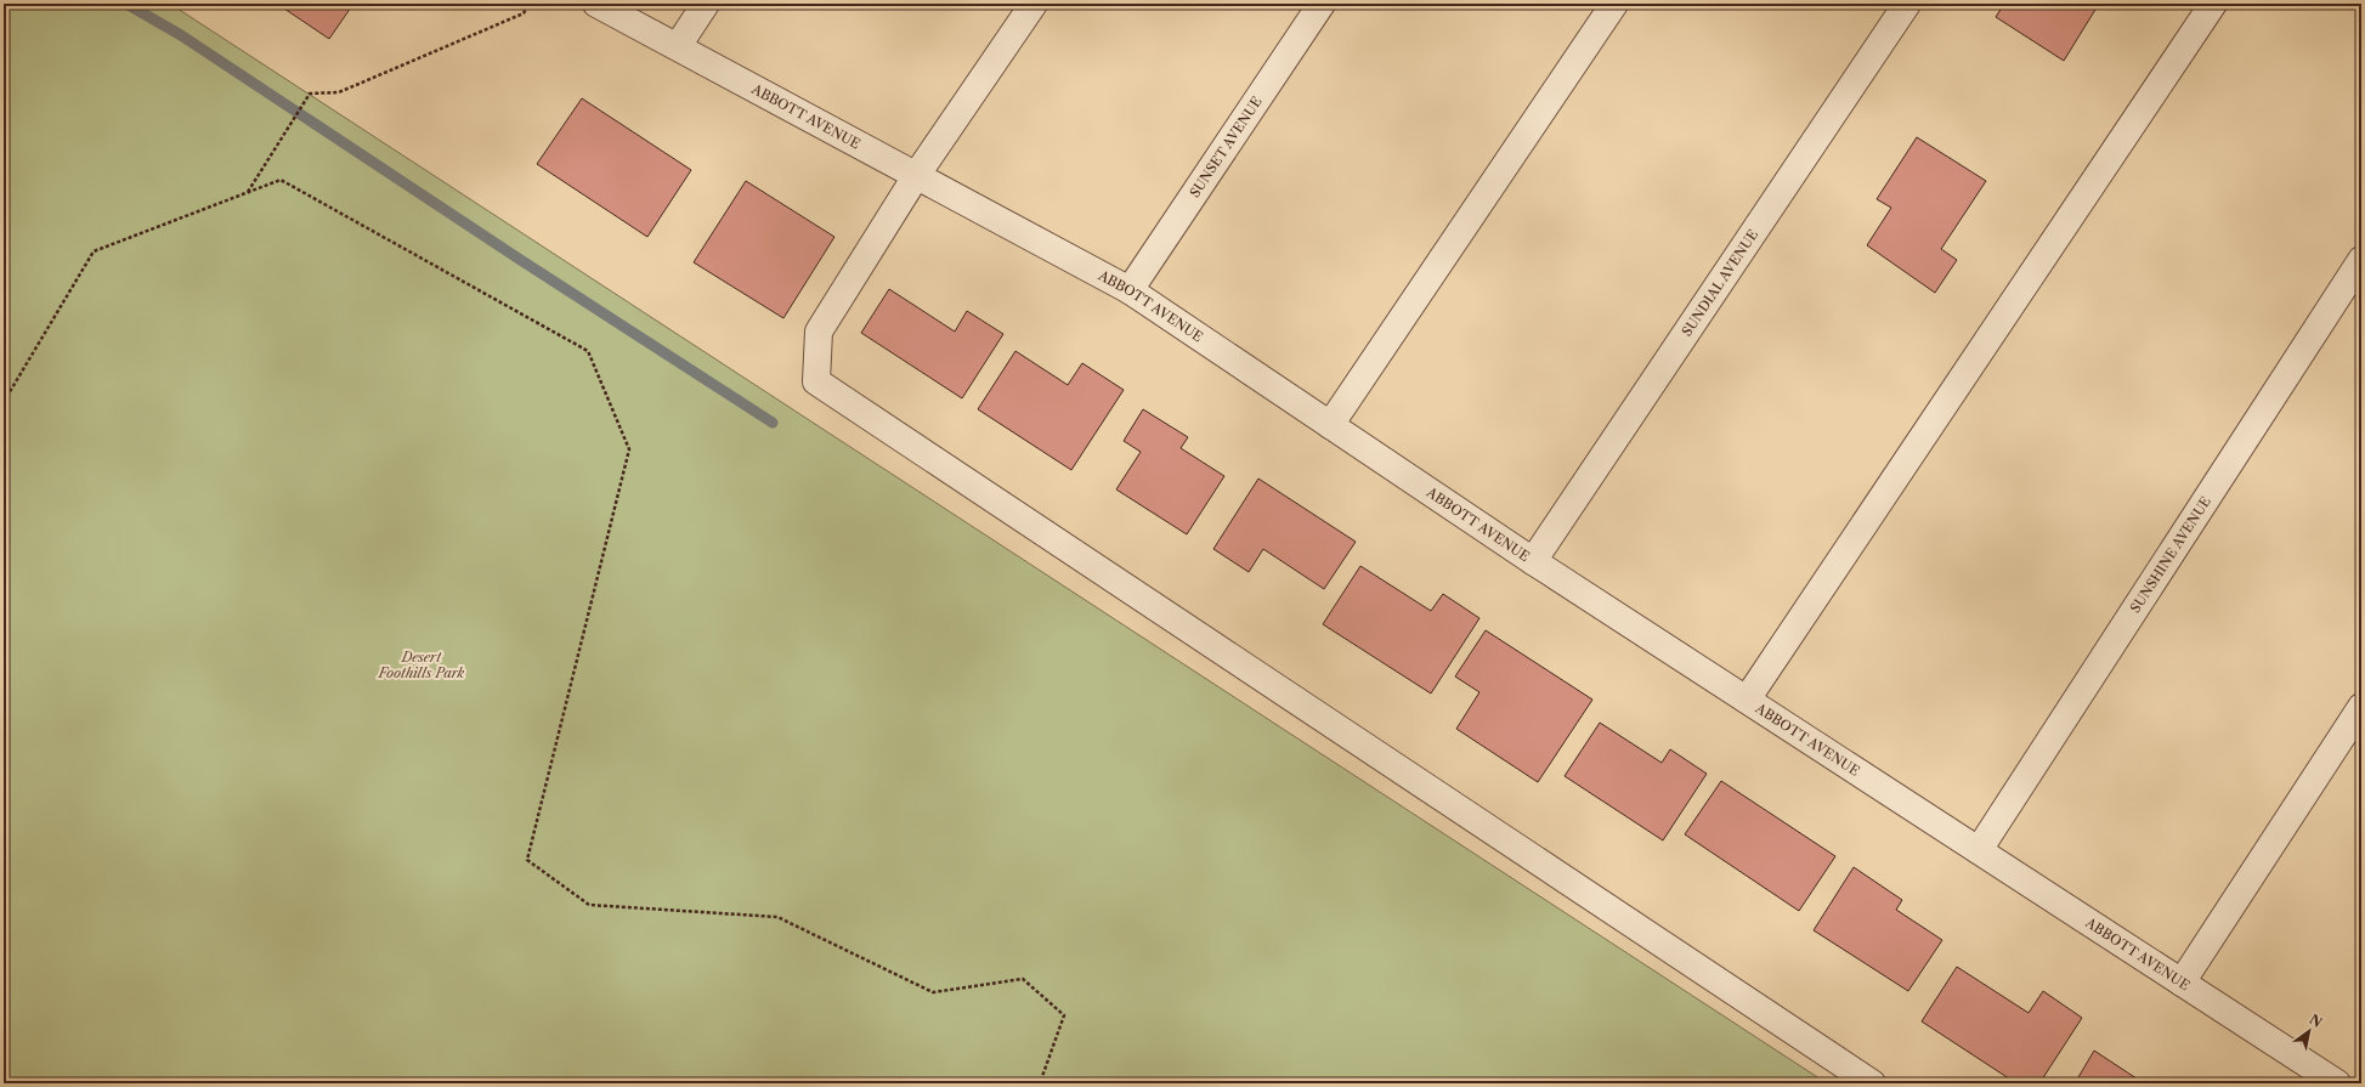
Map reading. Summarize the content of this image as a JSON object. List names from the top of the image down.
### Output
{
  "streets": {
    "street": [
      "ABBOTT AVENUE",
      "SUNSET AVENUE",
      "SUNDIAL AVENUE",
      "SUNSHINE AVENUE"
    ]
  },
  "crossings": [
    ["ABBOTT AVENUE", "SUNSET AVENUE"],
    ["ABBOTT AVENUE", "SUNDIAL AVENUE"],
    ["ABBOTT AVENUE", "SUNSHINE AVENUE"]
  ],
  "parks": ["Desert Foothills Park"],
  "north": "top right"
}
